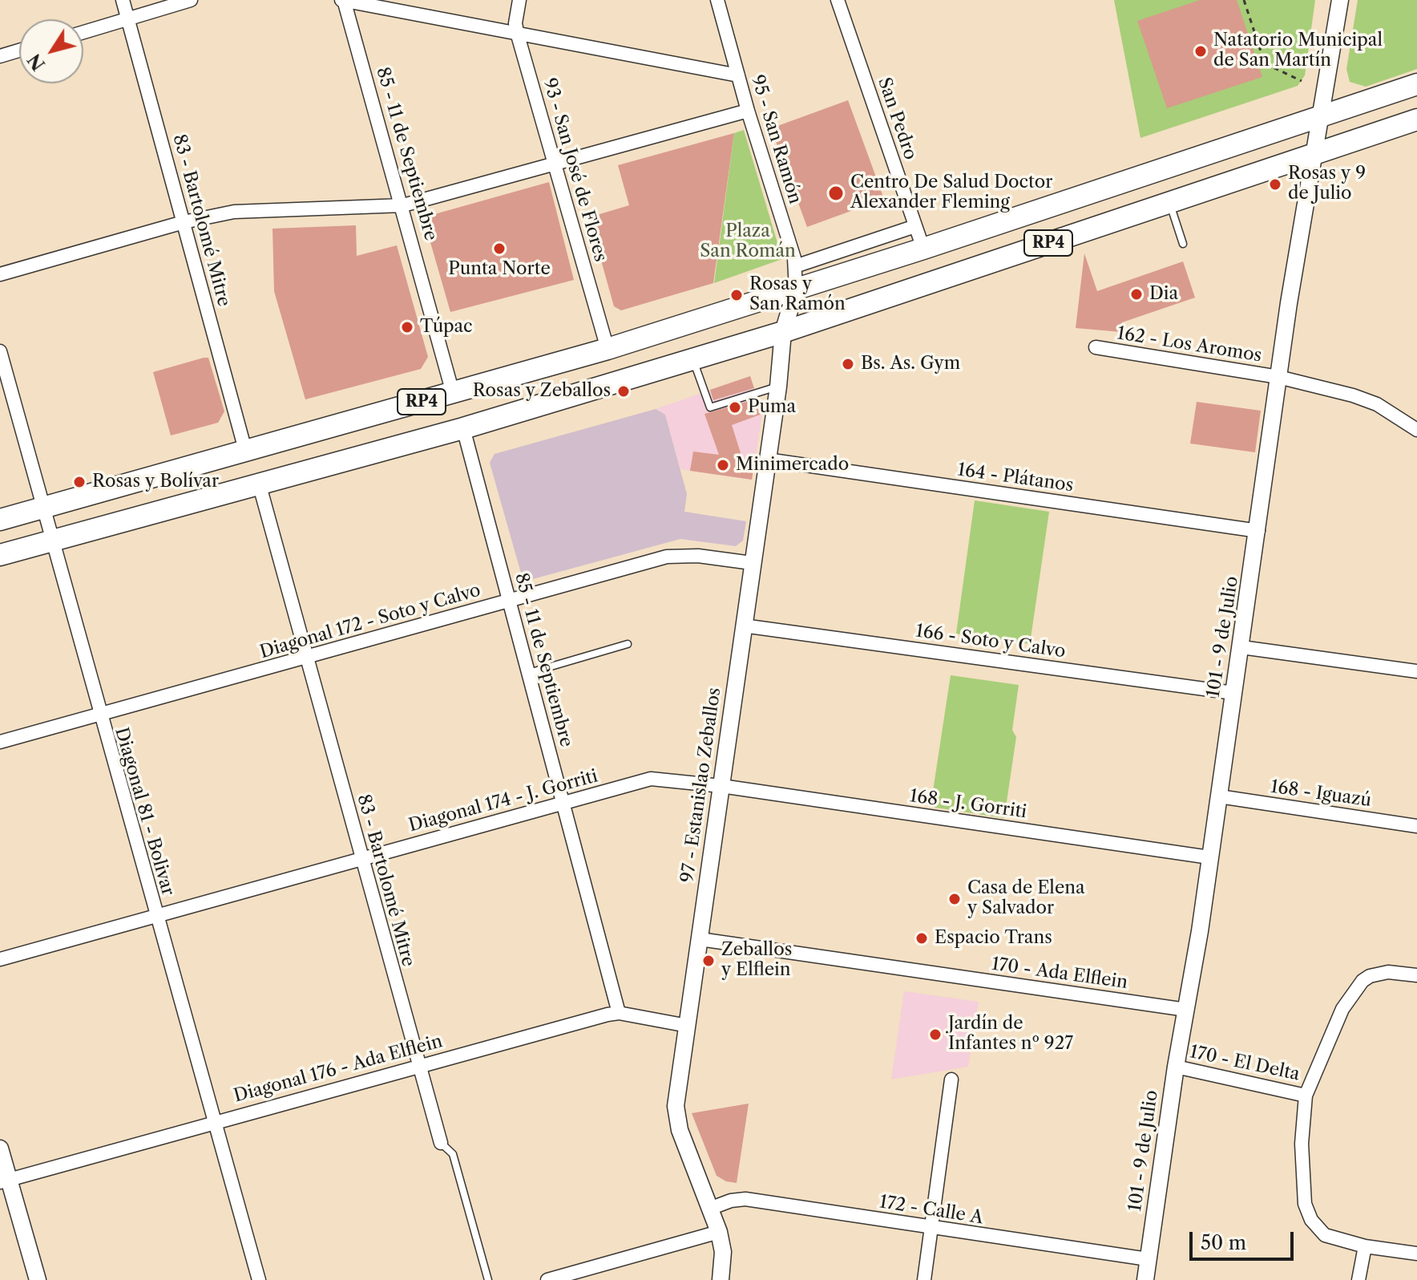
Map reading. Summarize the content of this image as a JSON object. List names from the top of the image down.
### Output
{
  "streets": {
    "main road": ["RP4"],
    "street": [
      "San Pedro",
      "95 - San Ramón",
      "85 - 11 de Septiembre",
      "93 - San José de Flores",
      "83 - Bartolomé Mitre",
      "162 - Los Aromos",
      "164 - Plátanos",
      "Diagonal 172 - Soto y Calvo",
      "101 - 9 de Julio",
      "166 - Soto y Calvo",
      "97 - Estanislao Zeballos",
      "168 - Iguazú",
      "Diagonal 174 - J. Gorriti",
      "168 - J. Gorriti",
      "Diagonal 81 - Bolivar",
      "170 - Ada Elflein",
      "170 - El Delta",
      "Diagonal 176 - Ada Elflein",
      "172 - Calle A"
    ]
  },
  "crossings": [
    ["San Pedro", "RP4"],
    ["95 - San Ramón", "RP4"],
    ["95 - San Ramón", "97 - Estanislao Zeballos"],
    ["85 - 11 de Septiembre", "RP4"],
    ["85 - 11 de Septiembre", "Diagonal 172 - Soto y Calvo"],
    ["85 - 11 de Septiembre", "Diagonal 174 - J. Gorriti"],
    ["85 - 11 de Septiembre", "Diagonal 176 - Ada Elflein"],
    ["93 - San José de Flores", "RP4"],
    ["83 - Bartolomé Mitre", "RP4"],
    ["83 - Bartolomé Mitre", "Diagonal 172 - Soto y Calvo"],
    ["83 - Bartolomé Mitre", "Diagonal 174 - J. Gorriti"],
    ["83 - Bartolomé Mitre", "Diagonal 176 - Ada Elflein"],
    ["RP4", "101 - 9 de Julio"],
    ["RP4", "97 - Estanislao Zeballos"],
    ["RP4", "Diagonal 81 - Bolivar"],
    ["162 - Los Aromos", "101 - 9 de Julio"],
    ["164 - Plátanos", "101 - 9 de Julio"],
    ["164 - Plátanos", "97 - Estanislao Zeballos"],
    ["Diagonal 172 - Soto y Calvo", "97 - Estanislao Zeballos"],
    ["Diagonal 172 - Soto y Calvo", "Diagonal 81 - Bolivar"],
    ["101 - 9 de Julio", "166 - Soto y Calvo"],
    ["101 - 9 de Julio", "168 - Iguazú"],
    ["101 - 9 de Julio", "168 - J. Gorriti"],
    ["101 - 9 de Julio", "170 - Ada Elflein"],
    ["101 - 9 de Julio", "170 - El Delta"],
    ["101 - 9 de Julio", "172 - Calle A"],
    ["166 - Soto y Calvo", "97 - Estanislao Zeballos"],
    ["97 - Estanislao Zeballos", "Diagonal 174 - J. Gorriti"],
    ["97 - Estanislao Zeballos", "168 - J. Gorriti"],
    ["97 - Estanislao Zeballos", "170 - Ada Elflein"],
    ["97 - Estanislao Zeballos", "Diagonal 176 - Ada Elflein"],
    ["97 - Estanislao Zeballos", "172 - Calle A"],
    ["Diagonal 174 - J. Gorriti", "168 - J. Gorriti"],
    ["Diagonal 174 - J. Gorriti", "Diagonal 81 - Bolivar"],
    ["Diagonal 81 - Bolivar", "Diagonal 176 - Ada Elflein"]
  ],
  "parks": ["Plaza San Román"],
  "places": [
    "Natatorio Municipal de San Martín",
    "Rosas y 9 de Julio",
    "Centro De Salud Doctor Alexander Fleming",
    "Punta Norte",
    "Dia",
    "Rosas y San Ramón",
    "Túpac",
    "Bs. As. Gym",
    "Rosas y Zeballos",
    "Puma",
    "Minimercado",
    "Rosas y Bolívar",
    "Casa de Elena y Salvador",
    "Espacio Trans",
    "Zeballos y Elflein",
    "Jardín de Infantes nº 927"
  ],
  "scale_bar": "50 m",
  "north": "bottom left"
}
